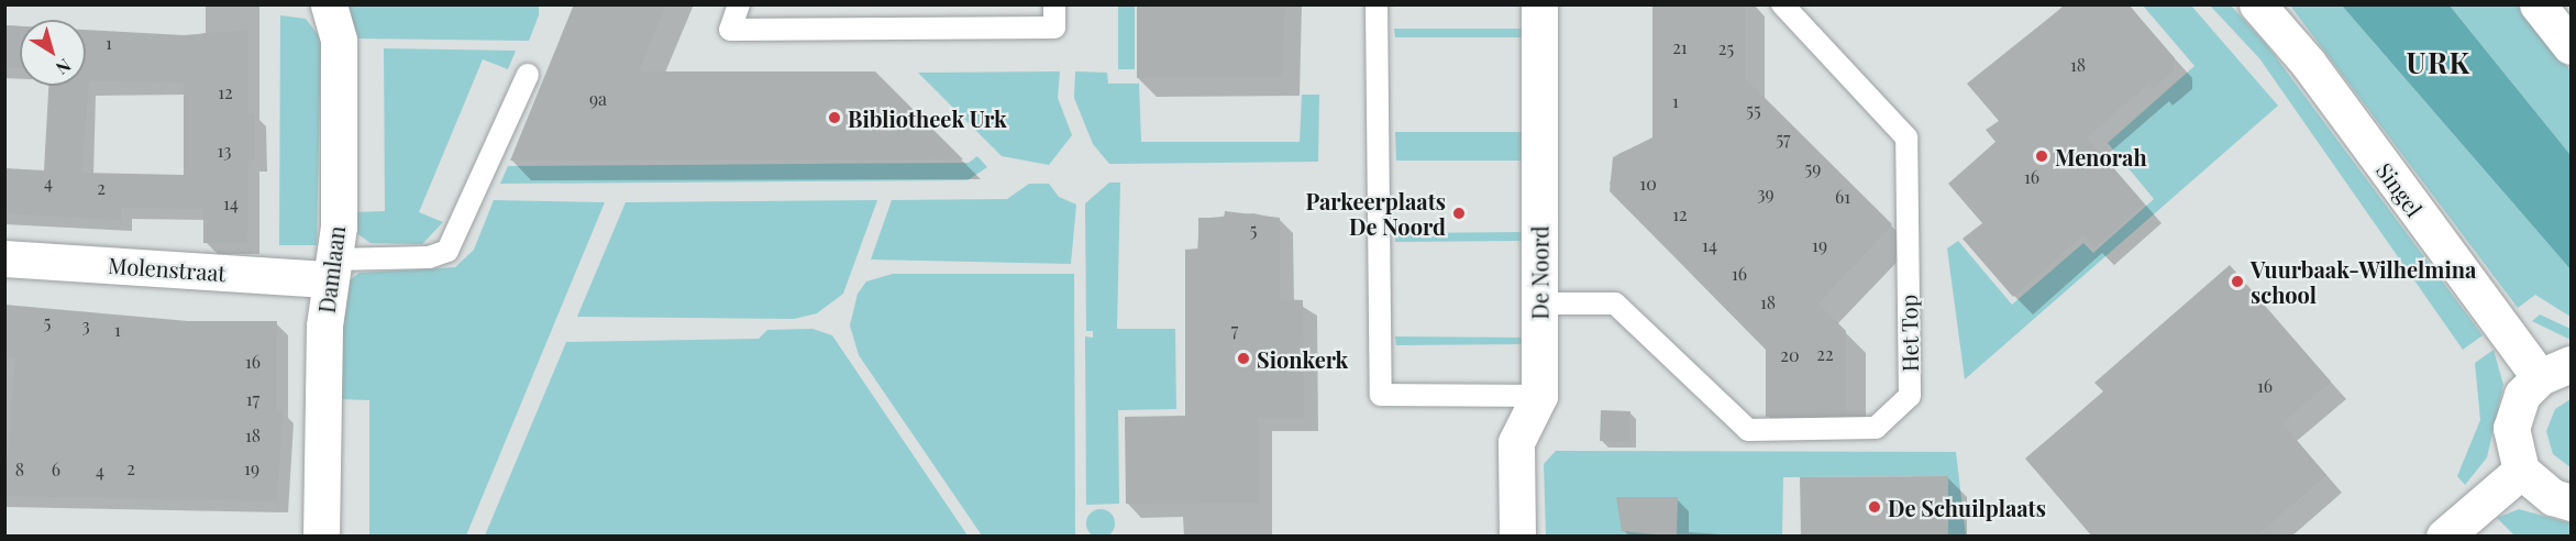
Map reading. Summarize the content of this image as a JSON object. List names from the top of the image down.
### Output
{
  "streets": {
    "street": [
      "Singel",
      "Molenstraat",
      "Damlaan",
      "De Noord"
    ],
    "lane": ["Het Top"]
  },
  "crossings": [
    ["Molenstraat", "Damlaan"],
    ["De Noord", "Het Top"]
  ],
  "districts": ["URK"],
  "places": [
    "Bibliotheek Urk",
    "Menorah",
    "Parkeerplaats De Noord",
    "Vuurbaak-Wilhelmina school",
    "Sionkerk",
    "De Schuilplaats"
  ],
  "house_numbers": [
    "1",
    "21",
    "25",
    "18",
    "12",
    "9a",
    "1",
    "55",
    "57",
    "13",
    "59",
    "16",
    "4",
    "10",
    "2",
    "39",
    "61",
    "14",
    "12",
    "5",
    "14",
    "19",
    "16",
    "18",
    "5",
    "3",
    "1",
    "7",
    "22",
    "20",
    "16",
    "16",
    "17",
    "18",
    "2",
    "19",
    "8",
    "6",
    "4"
  ],
  "north": "bottom right"
}
